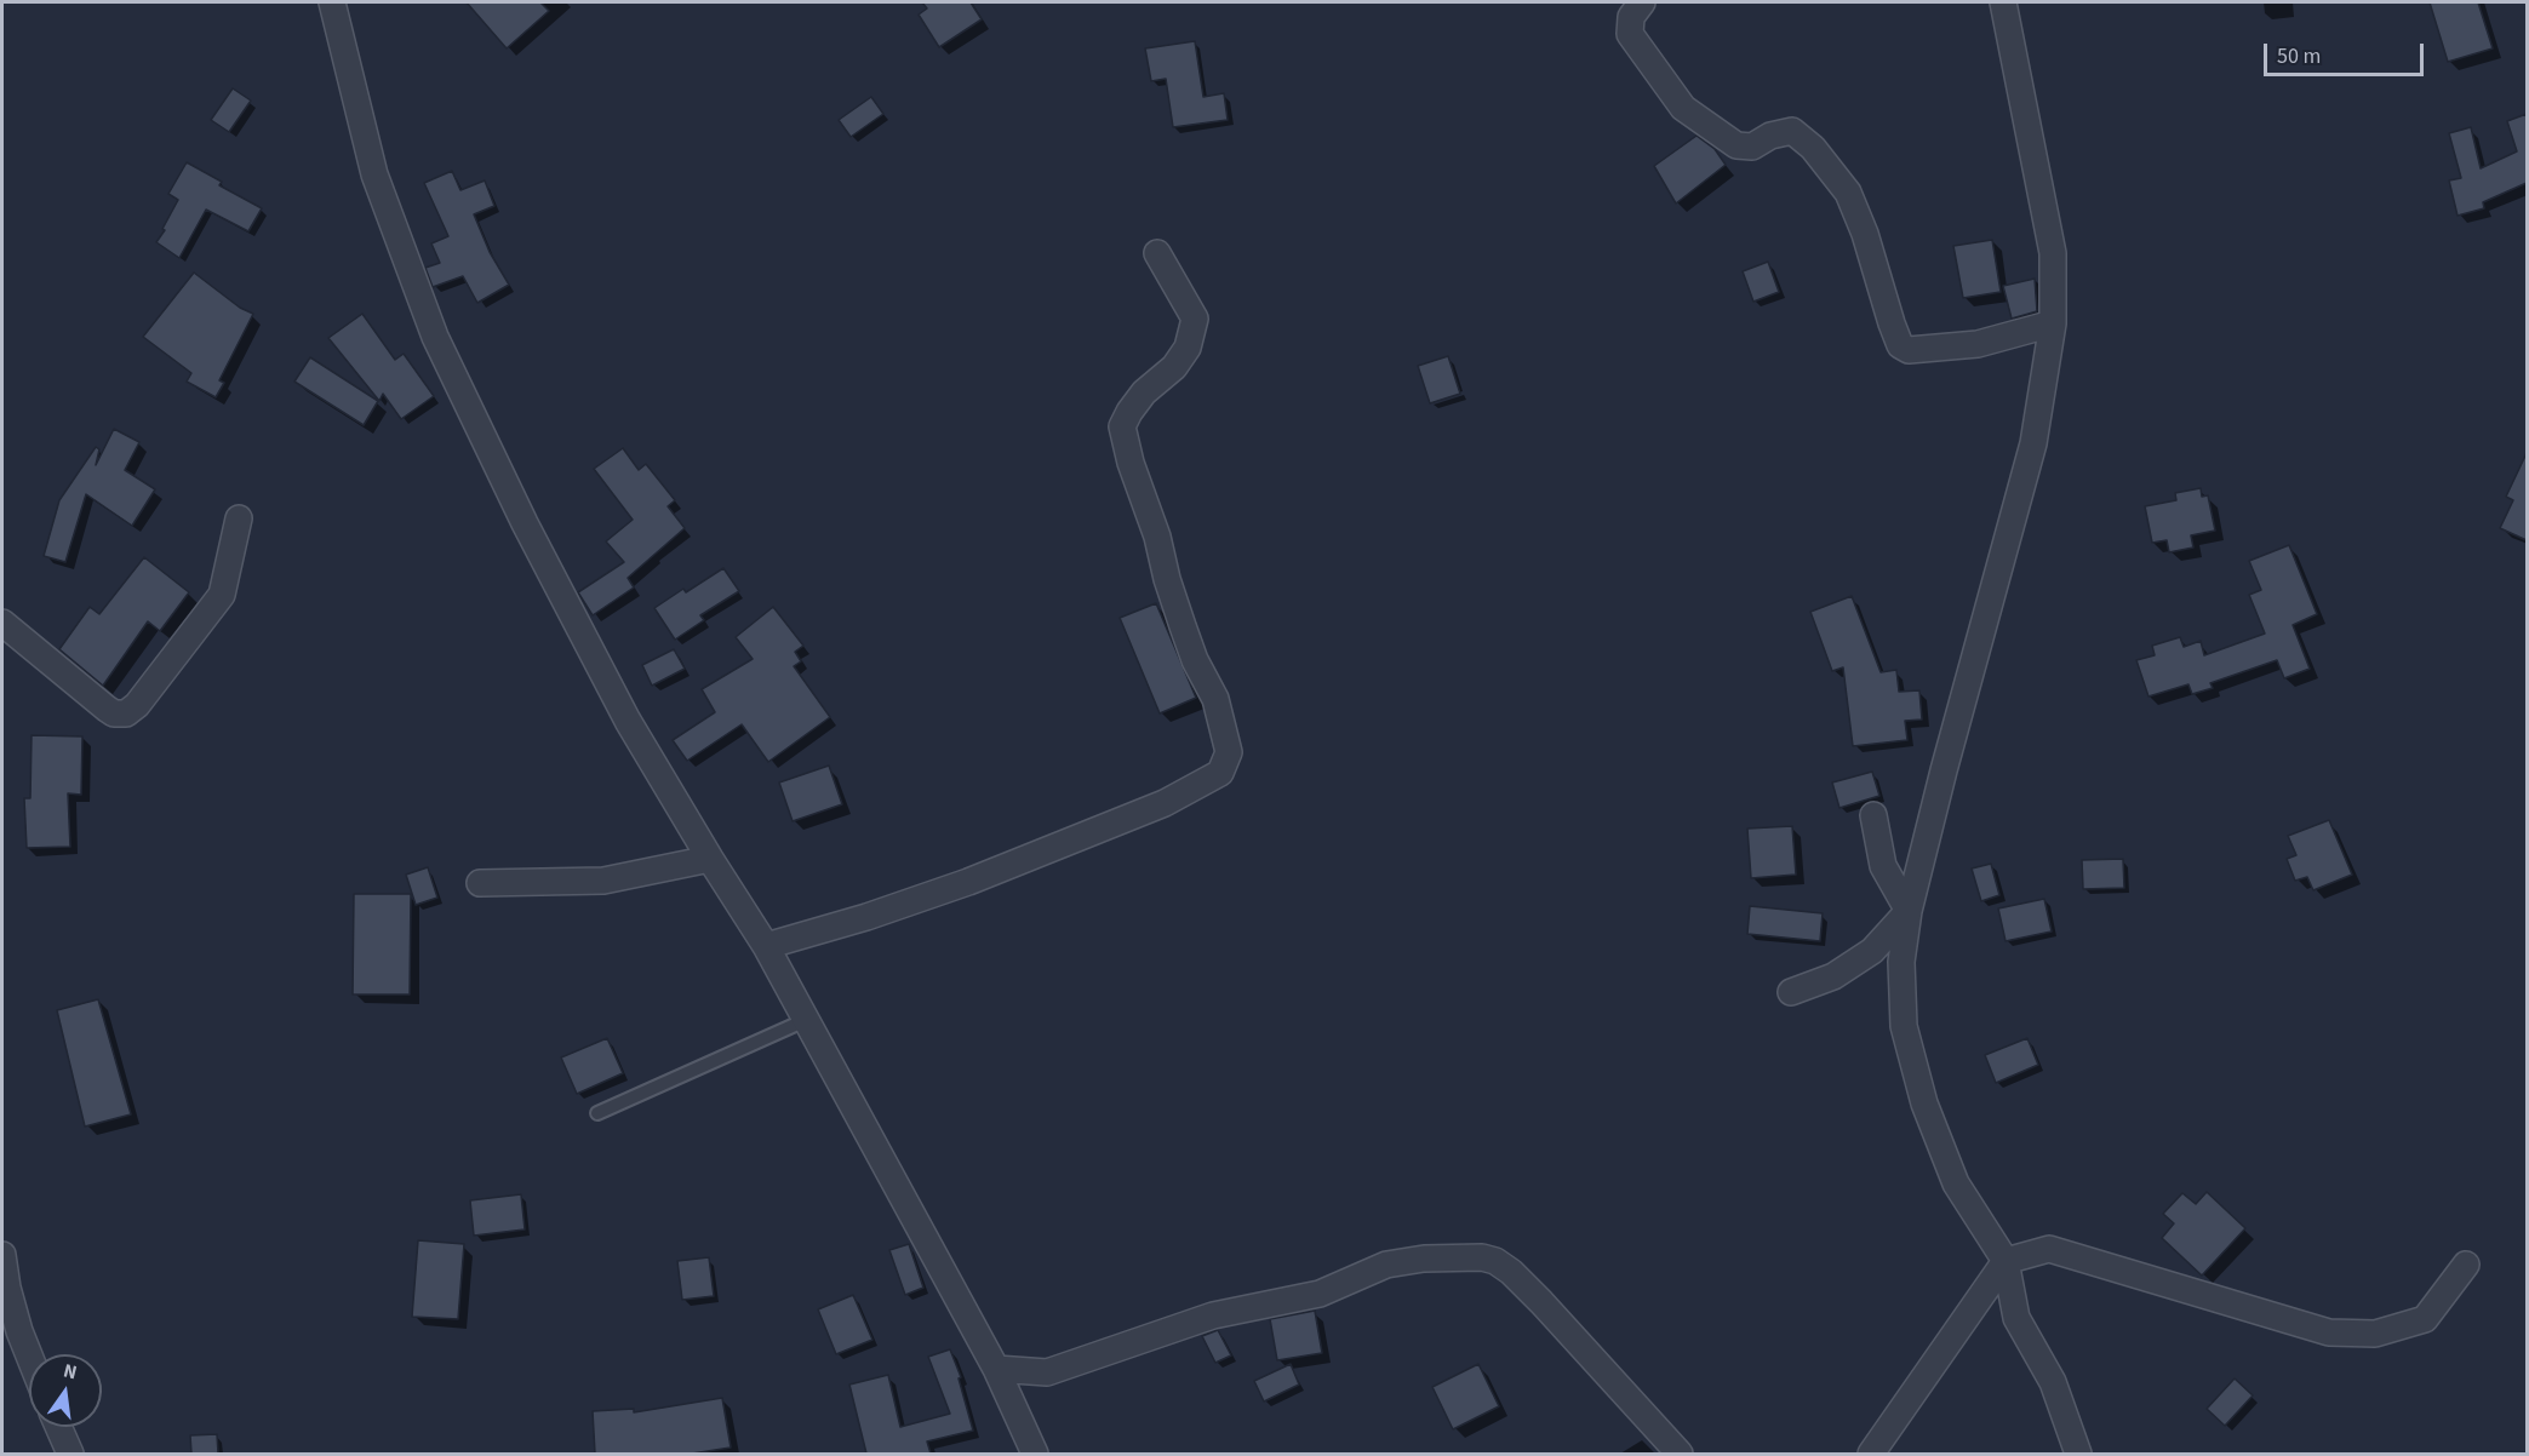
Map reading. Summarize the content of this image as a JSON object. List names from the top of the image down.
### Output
{
  "scale_bar": "50 m",
  "north": "top"
}
